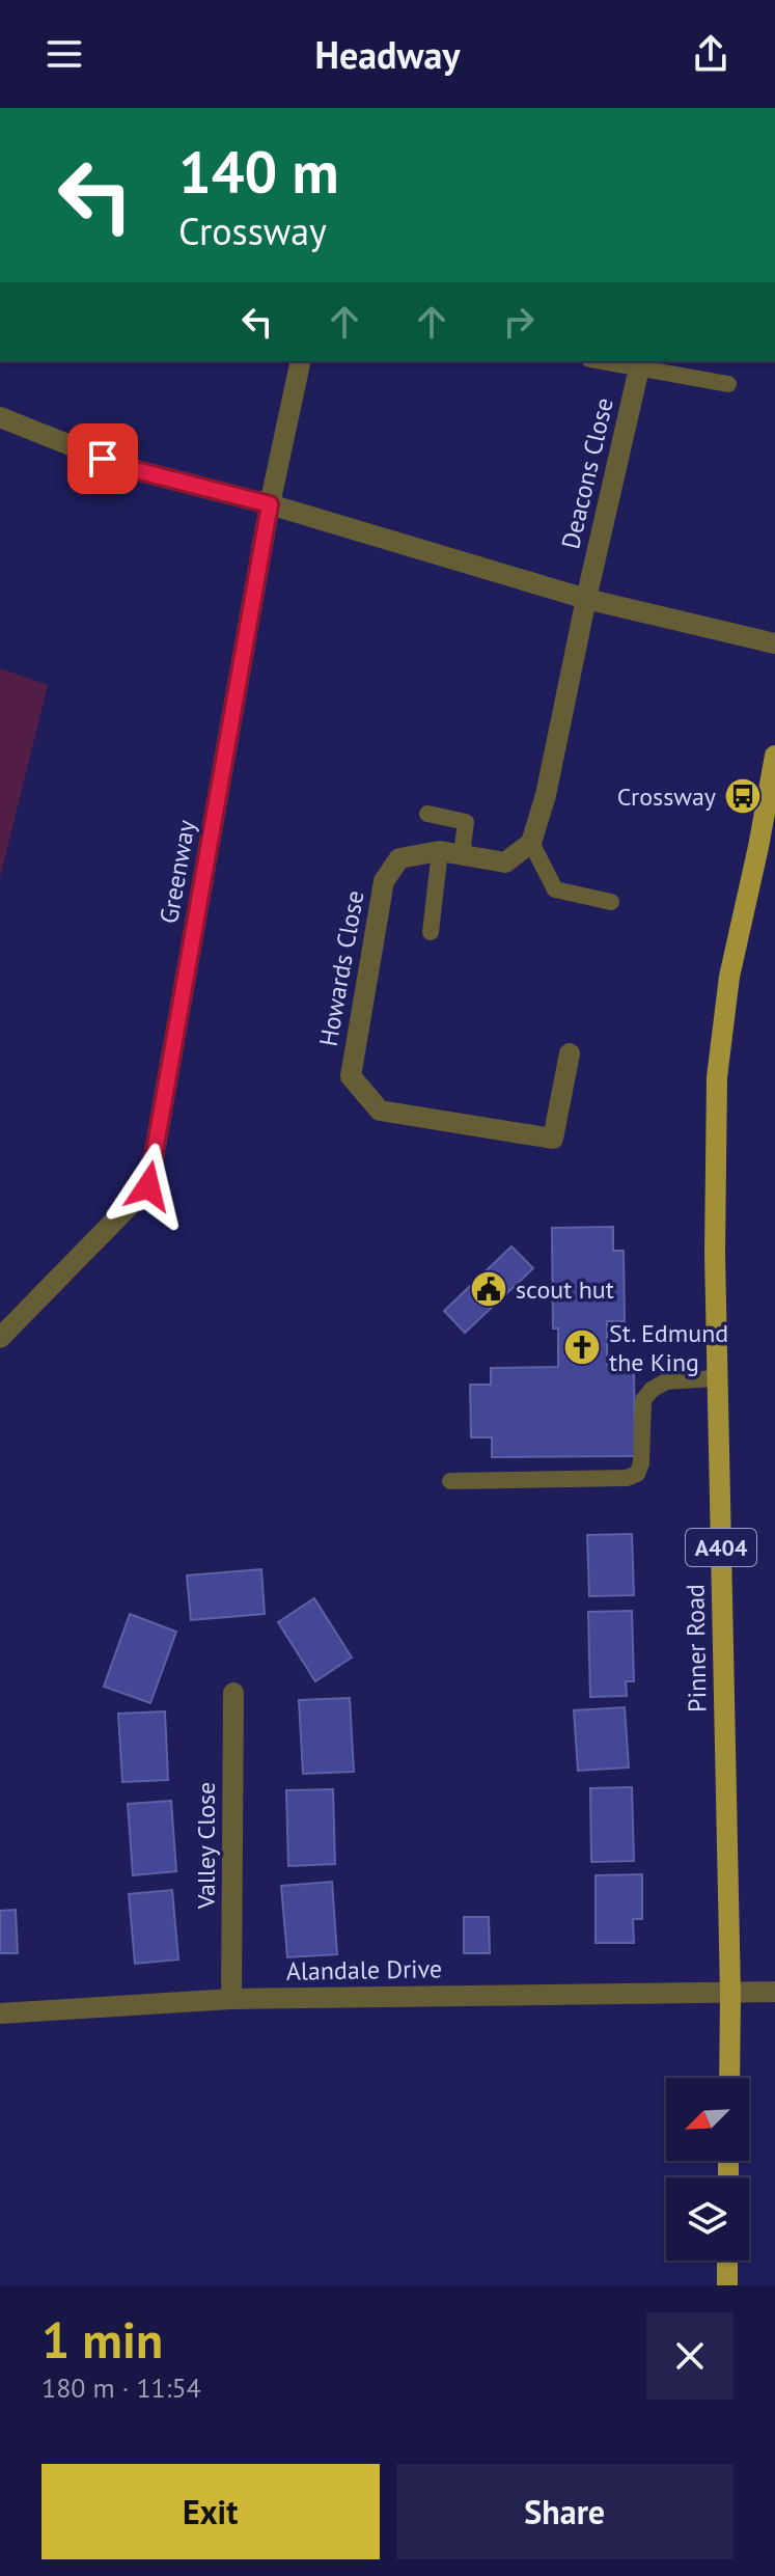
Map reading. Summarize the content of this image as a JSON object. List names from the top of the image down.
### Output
{
  "streets": {
    "main road": ["A404", "Pinner Road"],
    "street": [
      "Deacons Close",
      "Greenway",
      "Howards Close",
      "Valley Close",
      "Alandale Drive"
    ]
  },
  "crossings": [
    ["Pinner Road", "Alandale Drive"],
    ["Valley Close", "Alandale Drive"]
  ],
  "places": {
    "bus stop": ["Crossway"],
    "public building": ["scout hut"],
    "church": ["St. Edmund the King"]
  },
  "north": "bottom left",
  "page": {
    "header": "Headway",
    "turn": ["140 m", "Crossway"],
    "heading": ["1 min", "180 m · 11:54"],
    "buttons": ["Exit", "Share"]
  }
}
